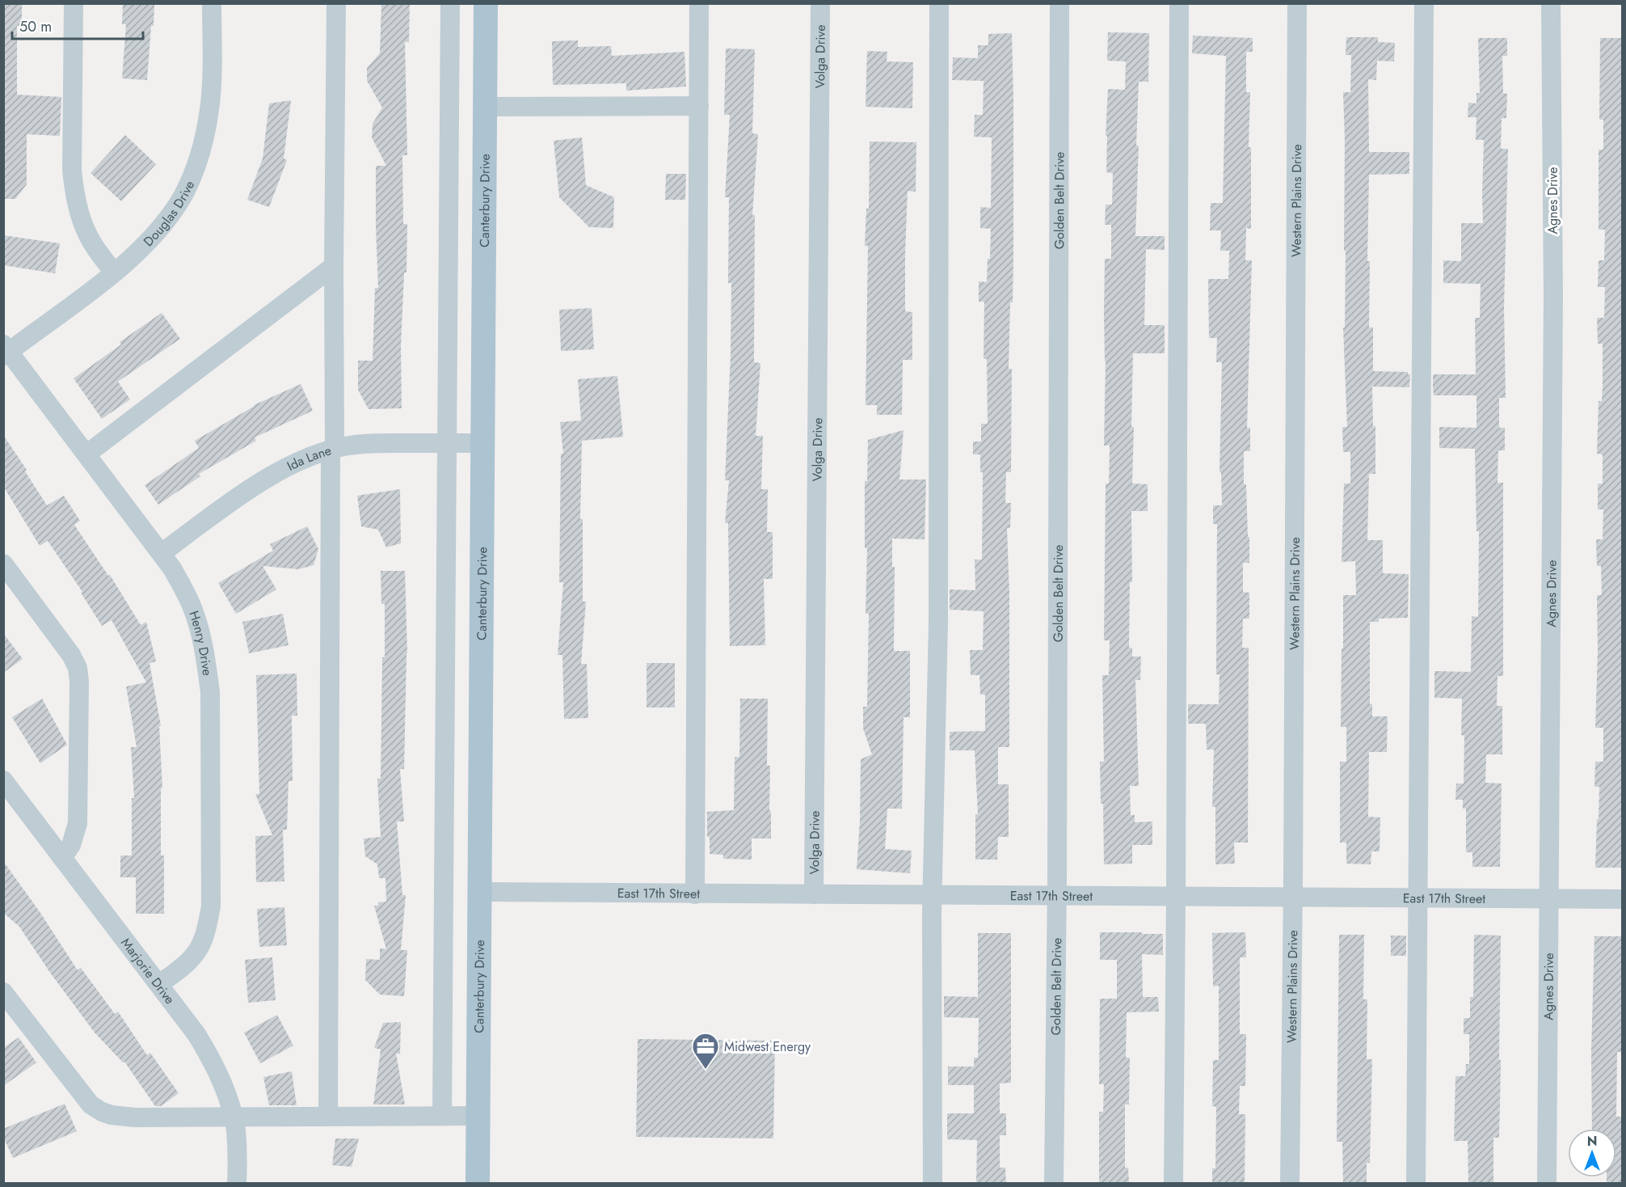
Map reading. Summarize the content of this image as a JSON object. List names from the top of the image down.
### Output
{
  "streets": {
    "main road": ["Canterbury Drive"],
    "street": [
      "Volga Drive",
      "Golden Belt Drive",
      "Western Plains Drive",
      "Agnes Drive",
      "Douglas Drive",
      "Ida Lane",
      "Henry Drive",
      "East 17th Street",
      "Marjorie Drive"
    ]
  },
  "crossings": [
    ["Volga Drive", "East 17th Street"],
    ["Canterbury Drive", "Ida Lane"],
    ["Canterbury Drive", "East 17th Street"],
    ["Golden Belt Drive", "East 17th Street"],
    ["Western Plains Drive", "East 17th Street"],
    ["Agnes Drive", "East 17th Street"],
    ["Douglas Drive", "Henry Drive"],
    ["Ida Lane", "Henry Drive"],
    ["Henry Drive", "Marjorie Drive"]
  ],
  "places": {
    "office": ["Midwest Energy"]
  },
  "scale_bar": "50 m",
  "north": "top"
}
